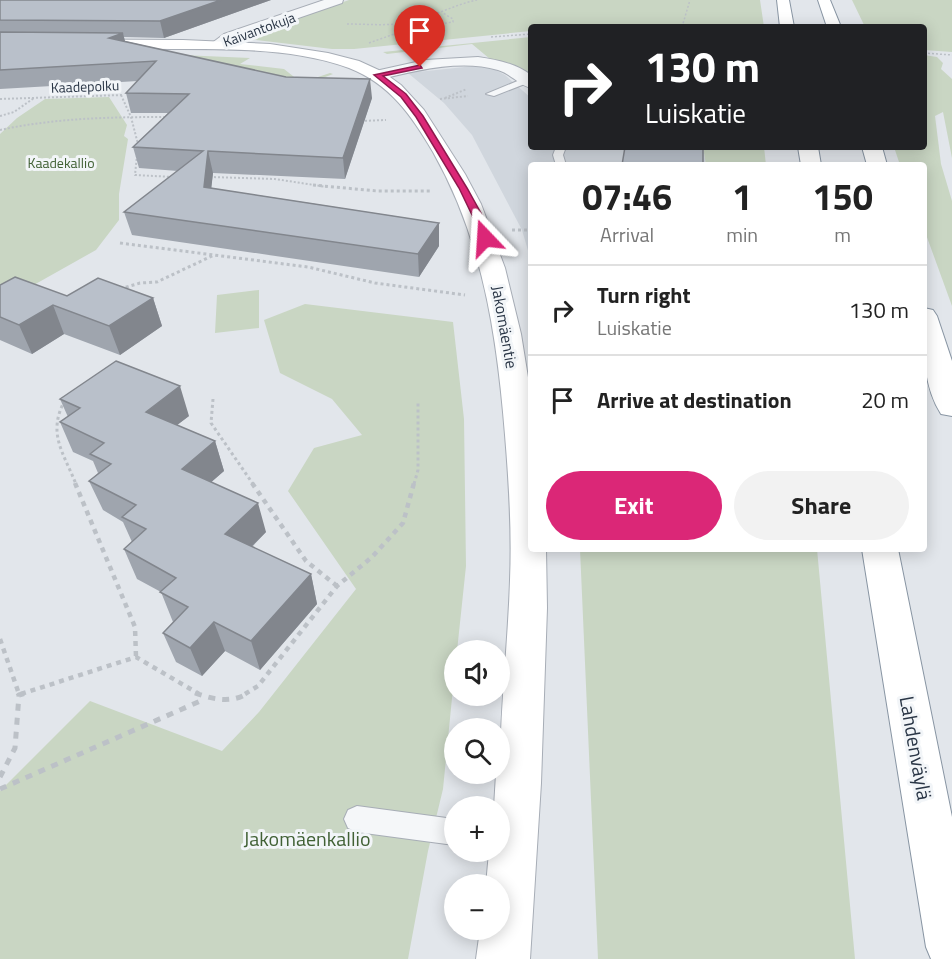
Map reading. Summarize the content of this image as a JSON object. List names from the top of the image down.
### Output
{
  "streets": {
    "main road": ["Jakomäentie", "Lahdenväylä"],
    "street": ["Kaivantokuja"],
    "path": ["Kaadepolku"]
  },
  "crossings": [
    ["Kaivantokuja", "Jakomäentie"]
  ],
  "parks": ["Kaadekallio", "Jakomäenkallio"],
  "page": {
    "turn": ["130 m", "Luiskatie"],
    "eta": [
      "07:46",
      "Arrival",
      "1",
      "min",
      "150",
      "m"
    ],
    "list": [
      {
        "name": "Turn right",
        "note": "Luiskatie",
        "value": "130 m"
      },
      {
        "name": "Arrive at destination",
        "value": "20 m"
      }
    ],
    "buttons": ["Exit", "Share"],
    "map_buttons": ["+", "−"]
  }
}
